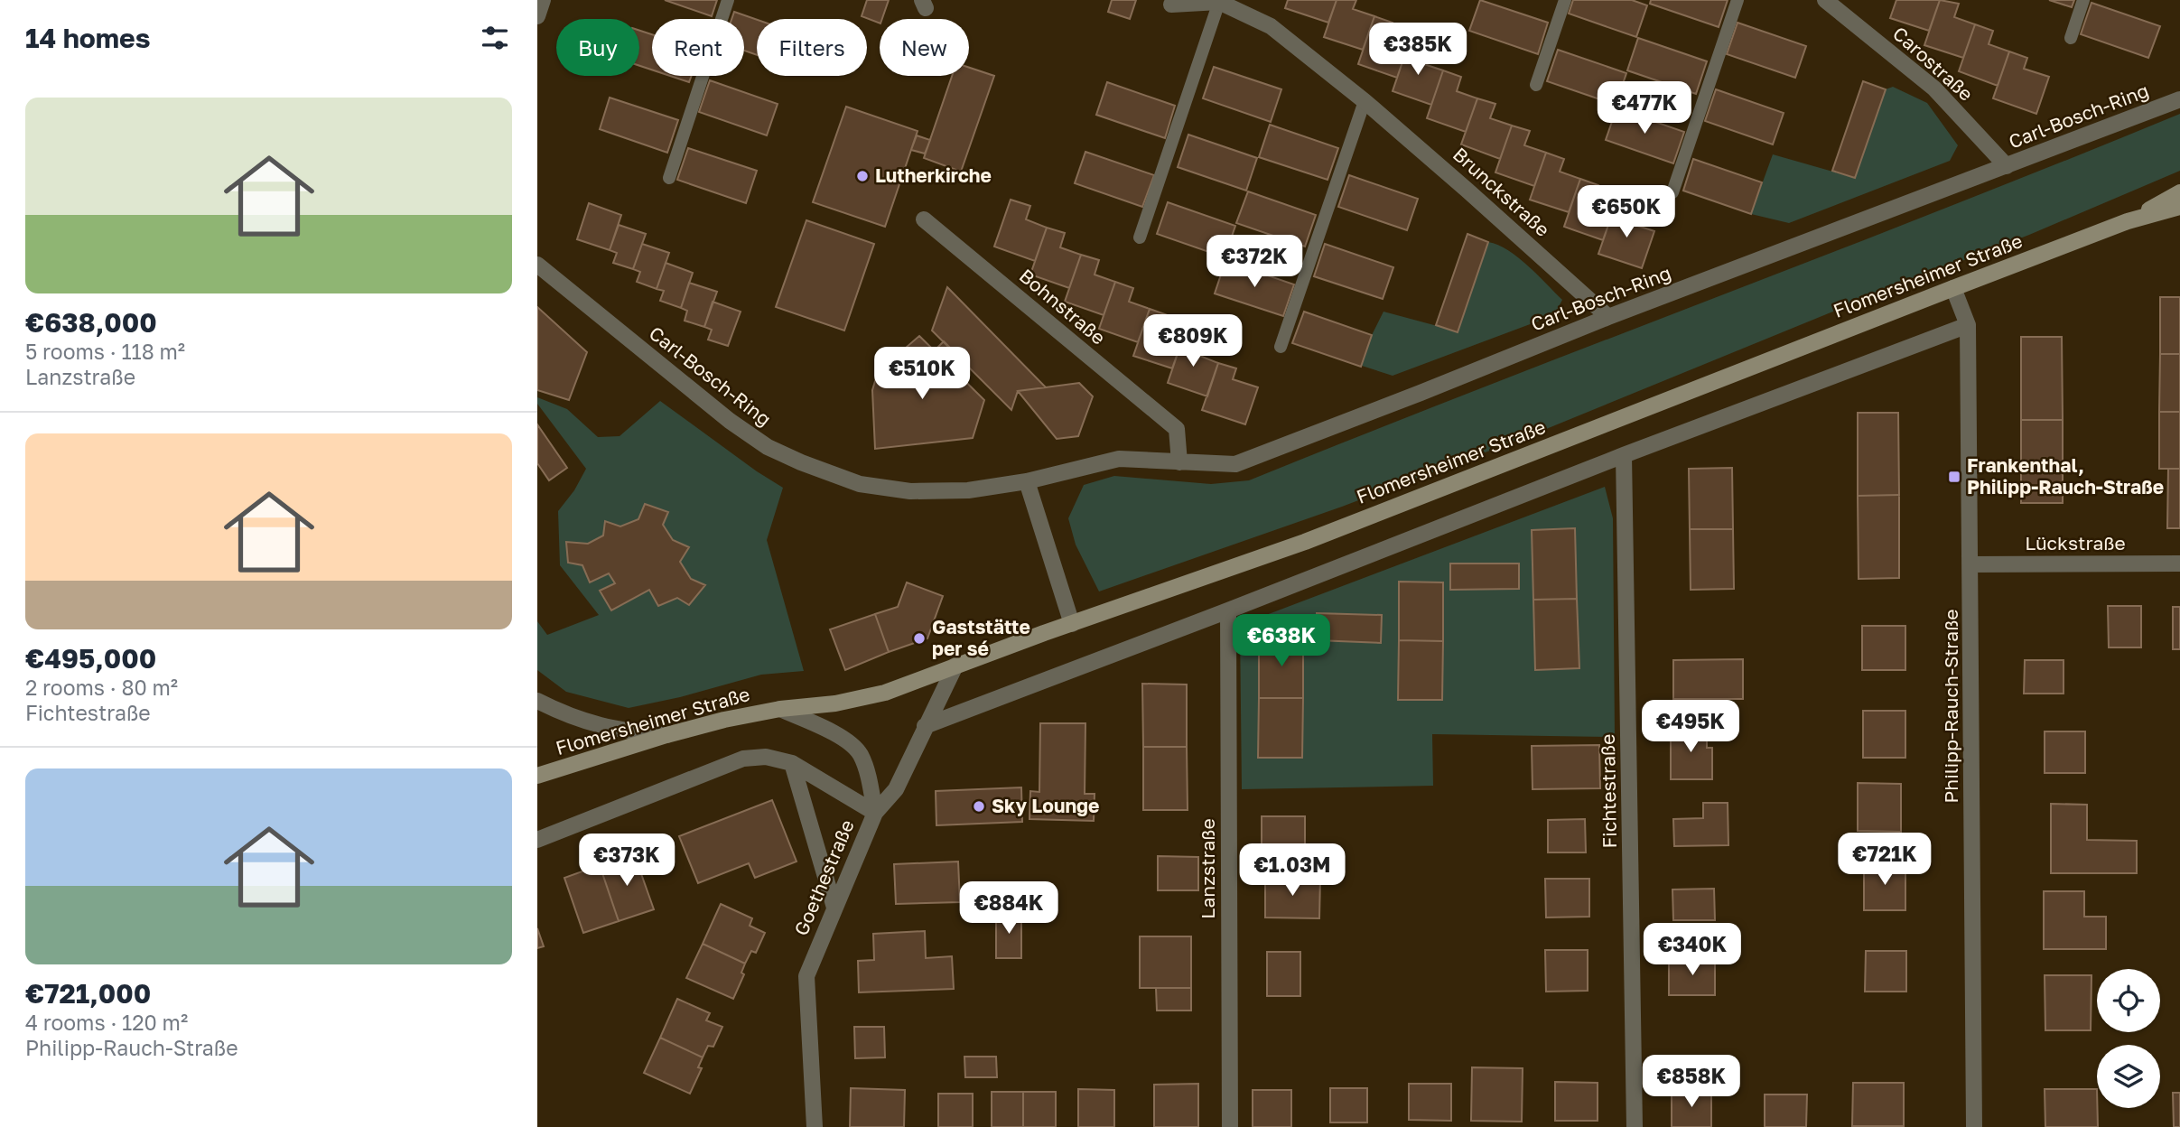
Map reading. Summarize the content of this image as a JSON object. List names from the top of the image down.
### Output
{
  "streets": {
    "main road": ["Flomersheimer Straße"],
    "street": [
      "Carostraße",
      "Carl-Bosch-Ring",
      "Brunckstraße",
      "Bohnstraße",
      "Lückstraße",
      "Philipp-Rauch-Straße",
      "Fichtestraße",
      "Lanzstraße",
      "Goethestraße"
    ]
  },
  "crossings": [
    ["Carostraße", "Carl-Bosch-Ring"],
    ["Carl-Bosch-Ring", "Brunckstraße"],
    ["Carl-Bosch-Ring", "Bohnstraße"],
    ["Flomersheimer Straße", "Philipp-Rauch-Straße"],
    ["Flomersheimer Straße", "Goethestraße"],
    ["Lückstraße", "Philipp-Rauch-Straße"]
  ],
  "places": {
    "other": ["Lutherkirche", "Gaststätte per sé", "Sky Lounge"],
    "transit": ["Frankenthal, Philipp-Rauch-Straße"]
  },
  "page": {
    "heading": "14 homes",
    "chip": [
      "Buy",
      "Rent",
      "Filters",
      "New"
    ],
    "price": [
      "€385K",
      "€477K",
      "€650K",
      "€372K",
      "€809K",
      "€510K",
      "€638K",
      "€495K",
      "€721K",
      "€373K",
      "€1.03M",
      "€884K",
      "€340K",
      "€858K"
    ],
    "list": [
      {
        "name": "€638,000",
        "note": "5 rooms · 118 m² · Lanzstraße"
      },
      {
        "name": "€495,000",
        "note": "2 rooms · 80 m² · Fichtestraße"
      },
      {
        "name": "€721,000",
        "note": "4 rooms · 120 m² · Philipp-Rauch-Straße"
      }
    ]
  }
}
